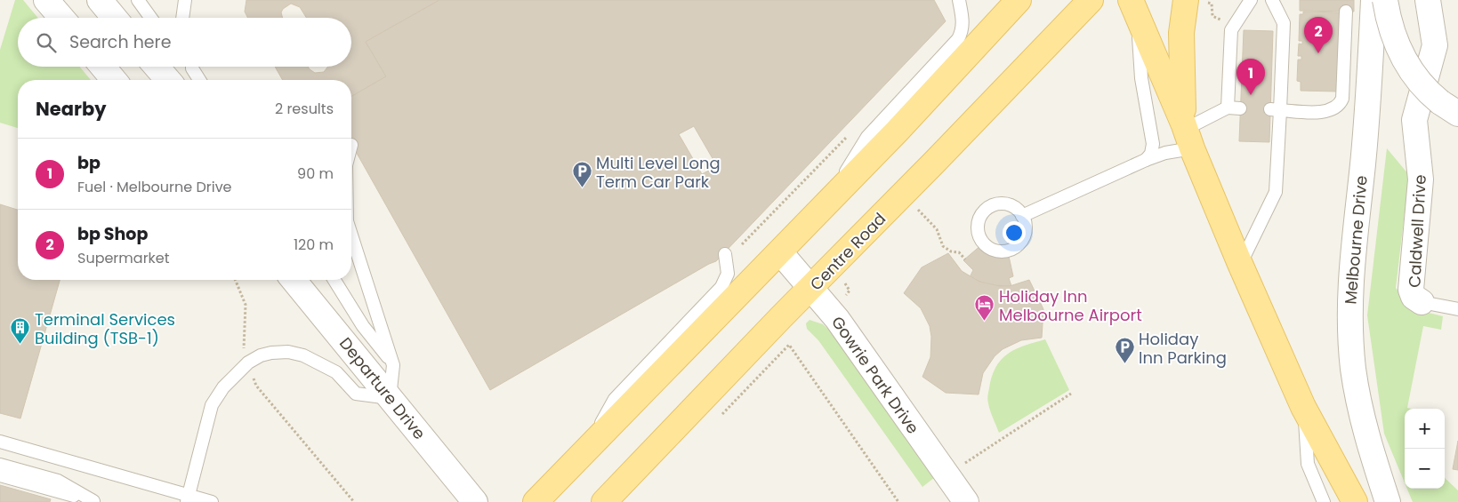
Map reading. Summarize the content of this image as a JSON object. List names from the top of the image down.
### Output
{
  "streets": {
    "main road": ["Centre Road"],
    "street": [
      "Caldwell Drive",
      "Melbourne Drive",
      "Gowrie Park Drive",
      "Departure Drive"
    ]
  },
  "crossings": [
    ["Centre Road", "Gowrie Park Drive"]
  ],
  "places": {
    "parking": ["Multi Level Long Term Car Park", "Holiday Inn Parking"],
    "hotel": ["Holiday Inn Melbourne Airport"],
    "building": ["Terminal Services Building (TSB-1)"]
  },
  "page": {
    "pins": ["2", "1"],
    "search": "Search here",
    "heading": ["Nearby", "2 results"],
    "list": [
      {
        "mark": "1",
        "name": "bp",
        "note": "Fuel · Melbourne Drive",
        "value": "90 m"
      },
      {
        "mark": "2",
        "name": "bp Shop",
        "note": "Supermarket",
        "value": "120 m"
      }
    ],
    "map_buttons": ["+", "−"]
  }
}
